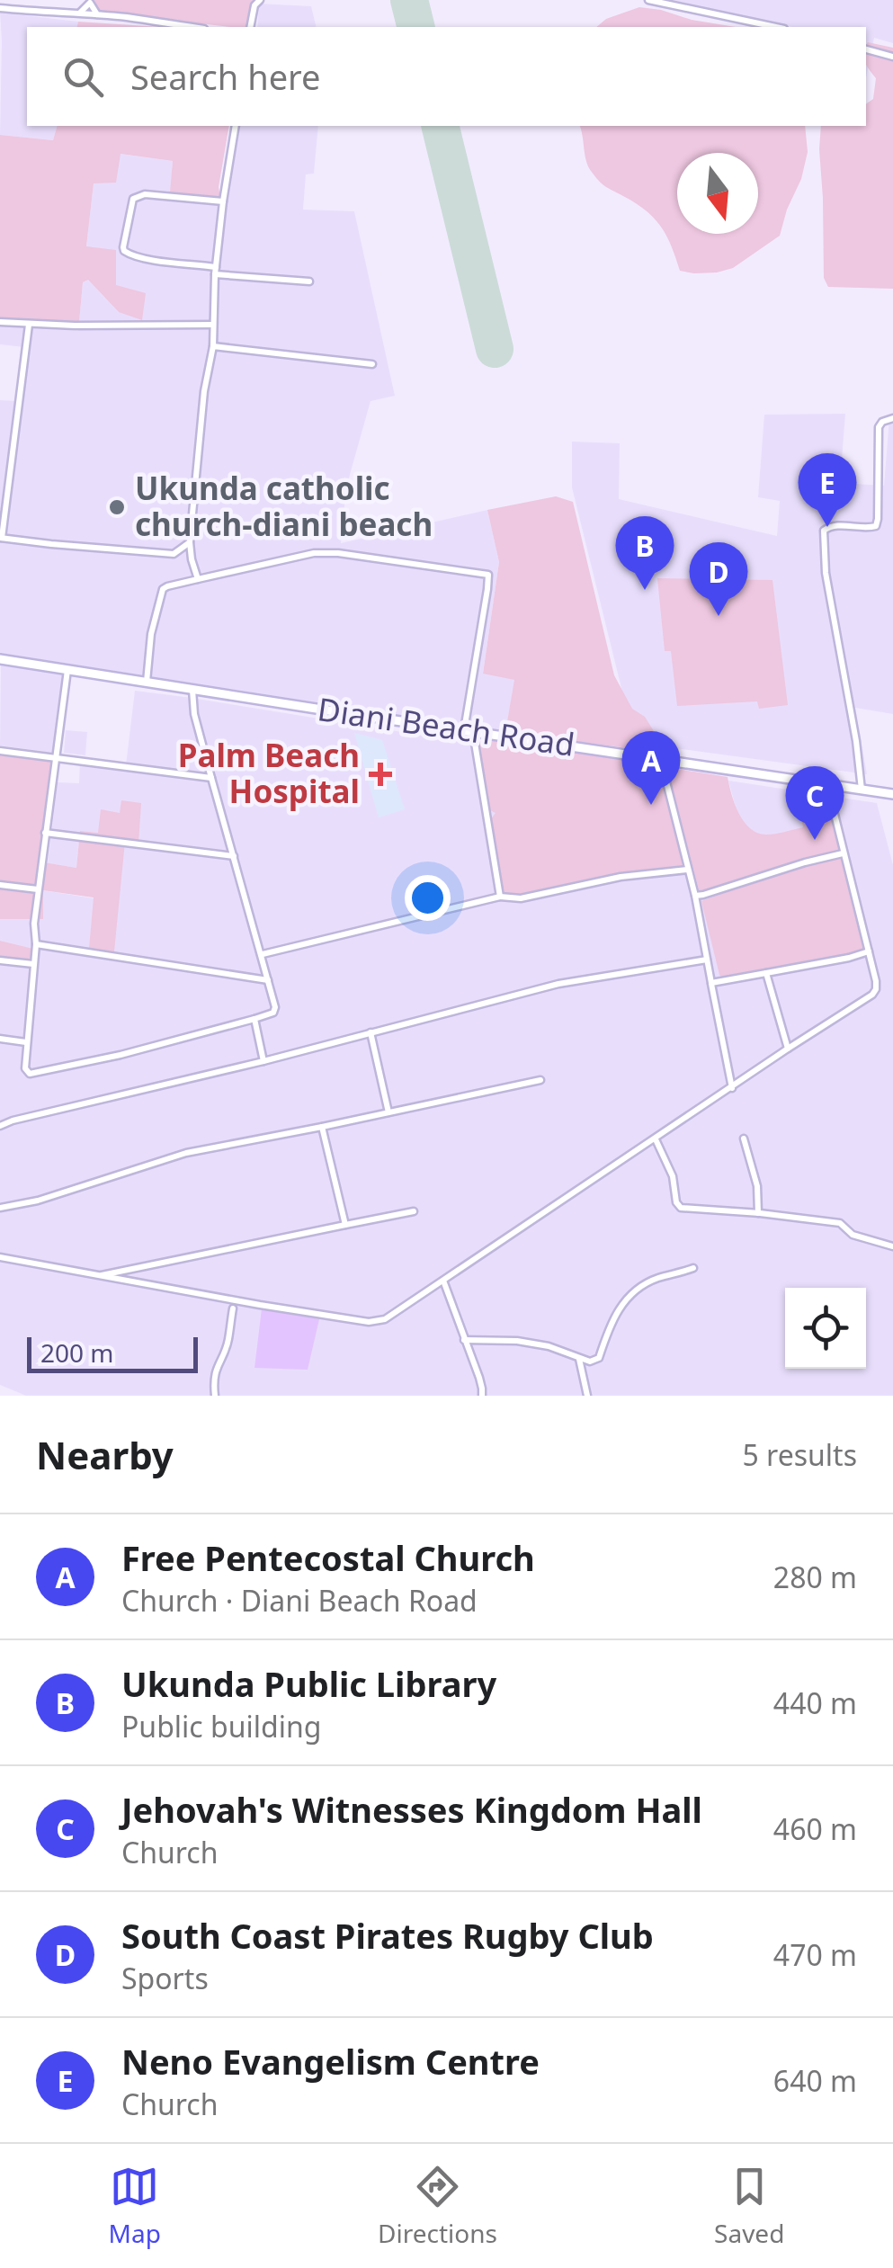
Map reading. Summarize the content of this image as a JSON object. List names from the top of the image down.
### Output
{
  "streets": {
    "main road": ["Diani Beach Road"]
  },
  "places": {
    "other": ["Ukunda catholic church-diani beach"],
    "health": ["Palm Beach Hospital"]
  },
  "scale_bar": "200 m",
  "north": "bottom",
  "page": {
    "search": "Search here",
    "pins": [
      "E",
      "B",
      "D",
      "A",
      "C"
    ],
    "scale": "200 m",
    "heading": ["Nearby", "5 results"],
    "list": [
      {
        "mark": "A",
        "name": "Free Pentecostal Church",
        "note": "Church · Diani Beach Road",
        "value": "280 m"
      },
      {
        "mark": "B",
        "name": "Ukunda Public Library",
        "note": "Public building",
        "value": "440 m"
      },
      {
        "mark": "C",
        "name": "Jehovah's Witnesses Kingdom Hall",
        "note": "Church",
        "value": "460 m"
      },
      {
        "mark": "D",
        "name": "South Coast Pirates Rugby Club",
        "note": "Sports",
        "value": "470 m"
      },
      {
        "mark": "E",
        "name": "Neno Evangelism Centre",
        "note": "Church",
        "value": "640 m"
      }
    ],
    "nav": ["Map", "Directions", "Saved"]
  }
}
